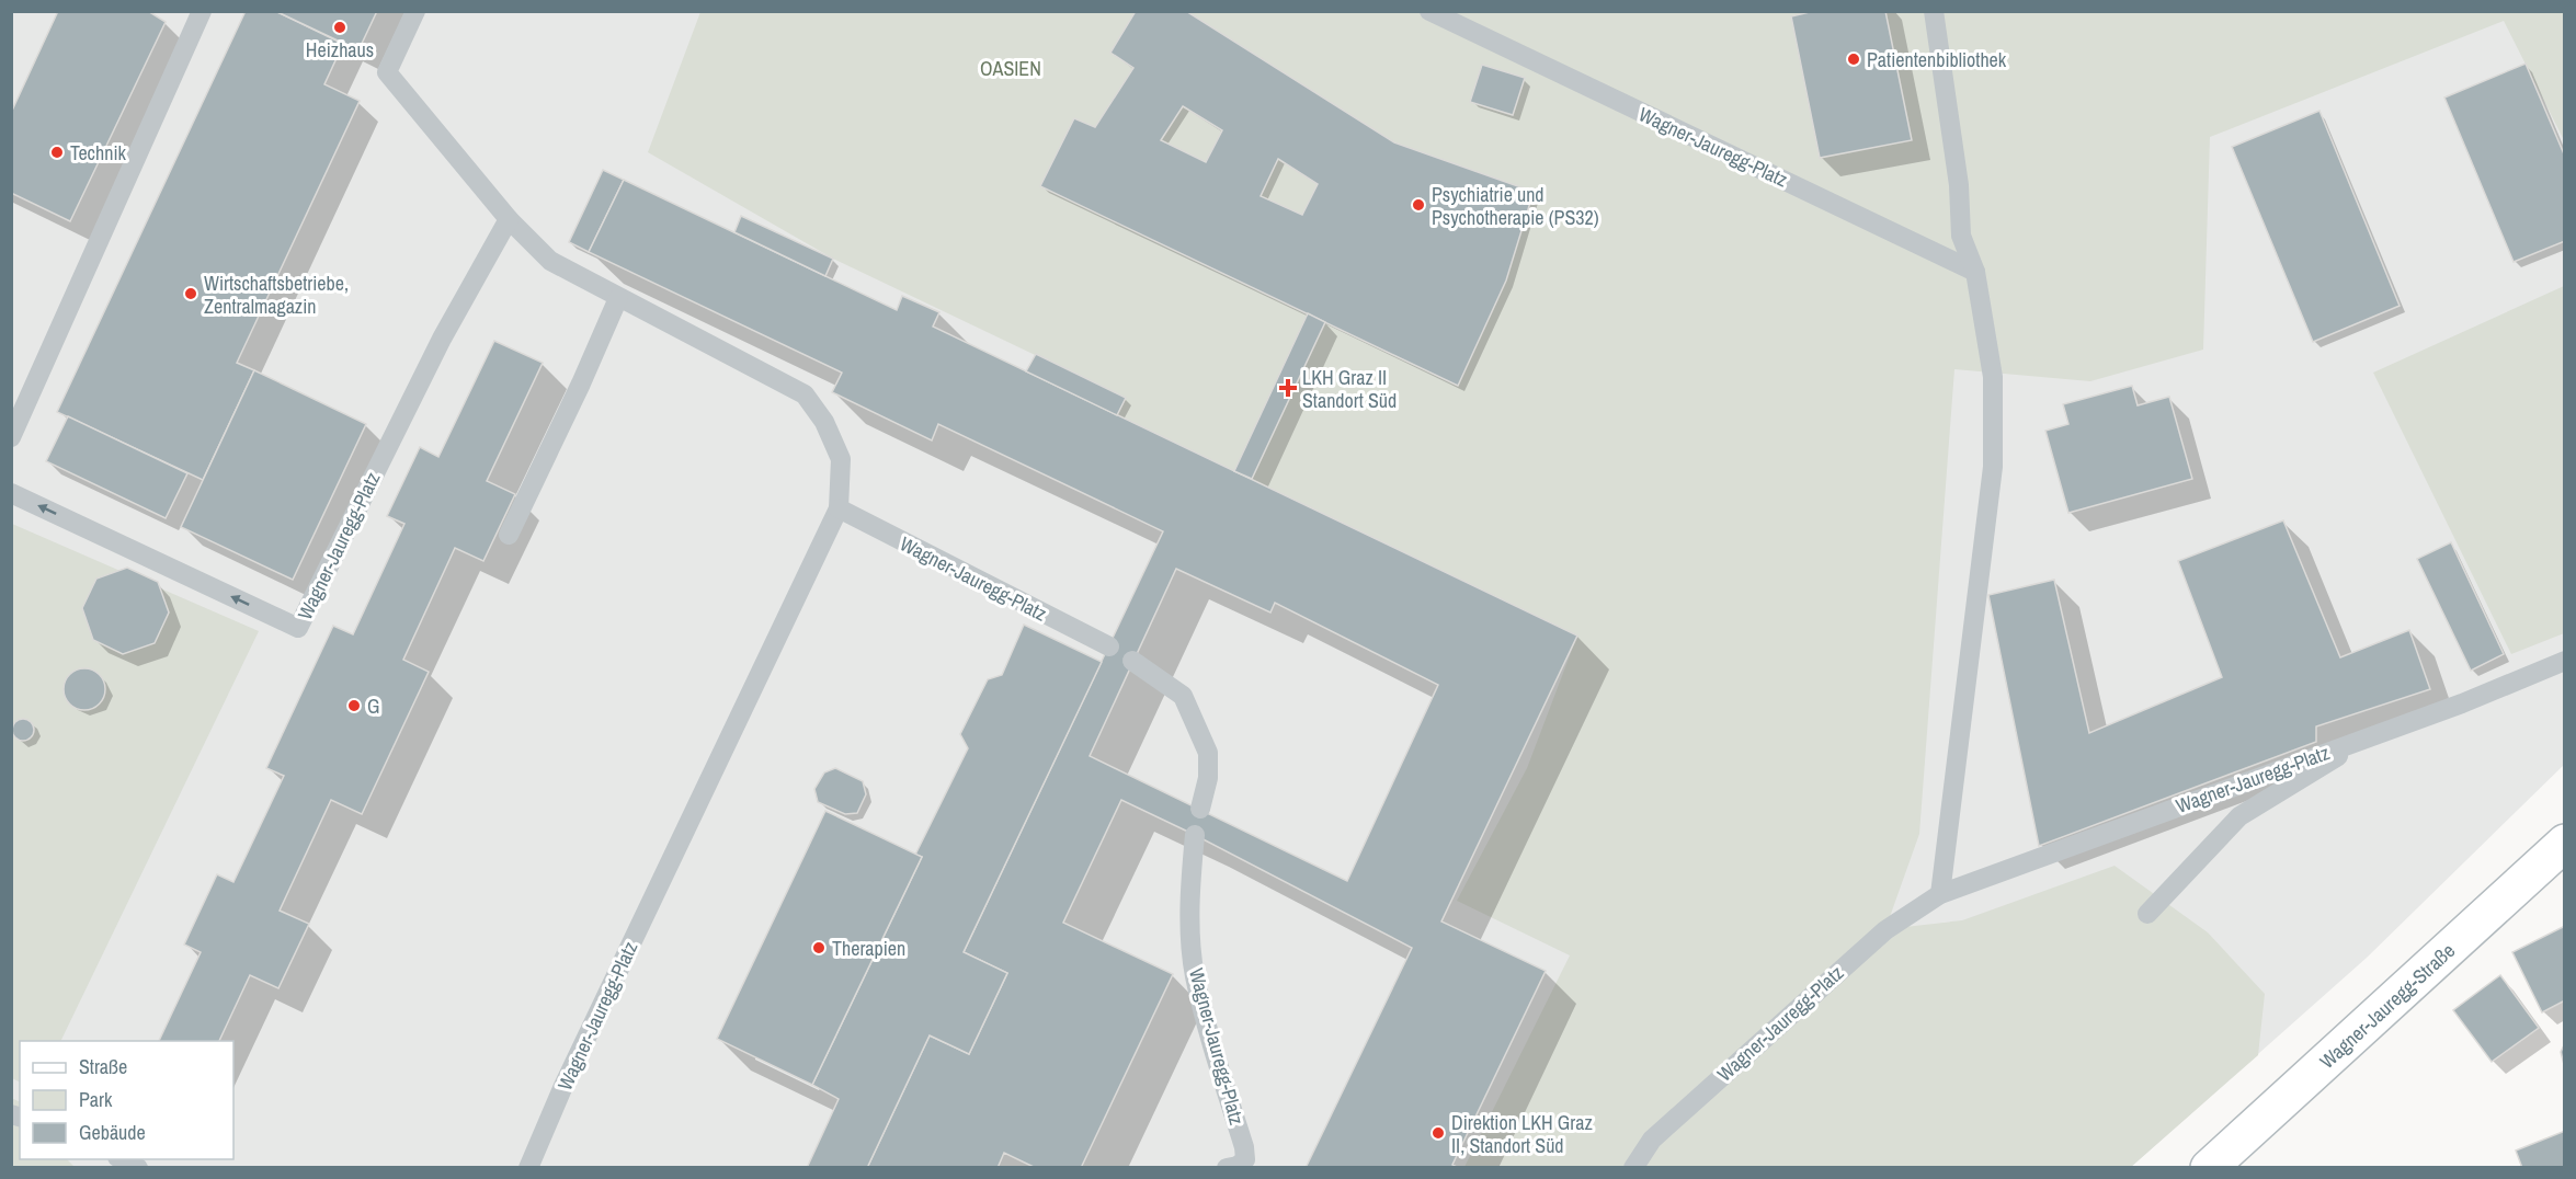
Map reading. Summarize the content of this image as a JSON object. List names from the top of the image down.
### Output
{
  "streets": {
    "main road": ["Wagner-Jauregg-Straße"],
    "lane": ["Wagner-Jauregg-Platz"]
  },
  "parks": ["OASIEN"],
  "places": {
    "other": [
      "Heizhaus",
      "Patientenbibliothek",
      "Technik",
      "Psychiatrie und Psychotherapie (PS32)",
      "Wirtschaftsbetriebe, Zentralmagazin",
      "G",
      "Therapien",
      "Direktion LKH Graz II, Standort Süd"
    ],
    "health": ["LKH Graz II Standort Süd"]
  },
  "legend": ["Straße", "Park", "Gebäude"]
}
